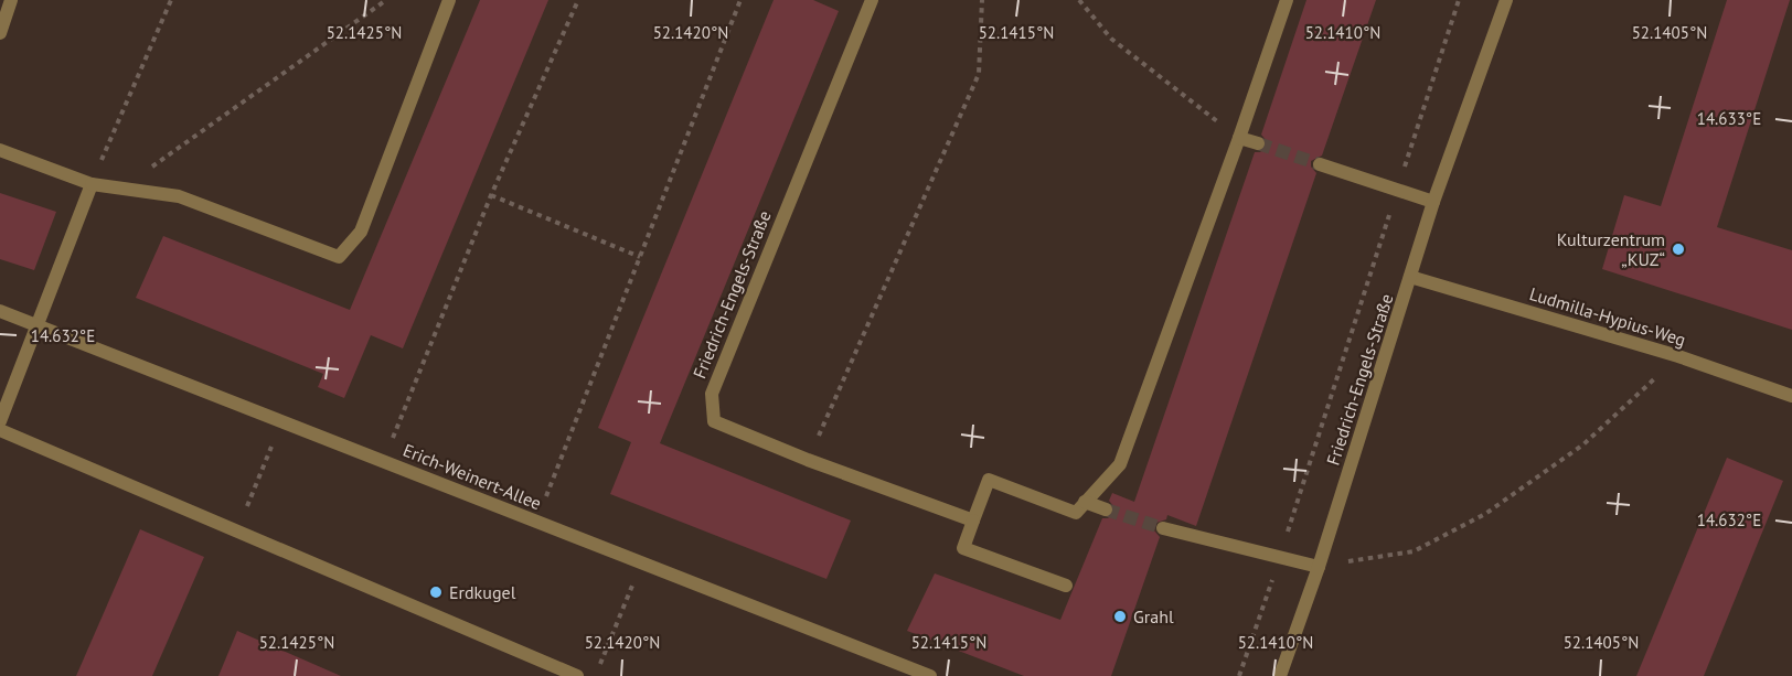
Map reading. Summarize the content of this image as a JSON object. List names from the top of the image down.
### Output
{
  "streets": {
    "street": ["Friedrich-Engels-Straße", "Ludmilla-Hypius-Weg", "Erich-Weinert-Allee"]
  },
  "crossings": [
    ["Friedrich-Engels-Straße", "Ludmilla-Hypius-Weg"]
  ],
  "places": ["Kulturzentrum „KUZ“", "Erdkugel", "Grahl"],
  "coordinates": [
    "52.1425°N",
    "52.1420°N",
    "52.1415°N",
    "52.1410°N",
    "52.1405°N",
    "14.633°E",
    "14.632°E"
  ]
}
